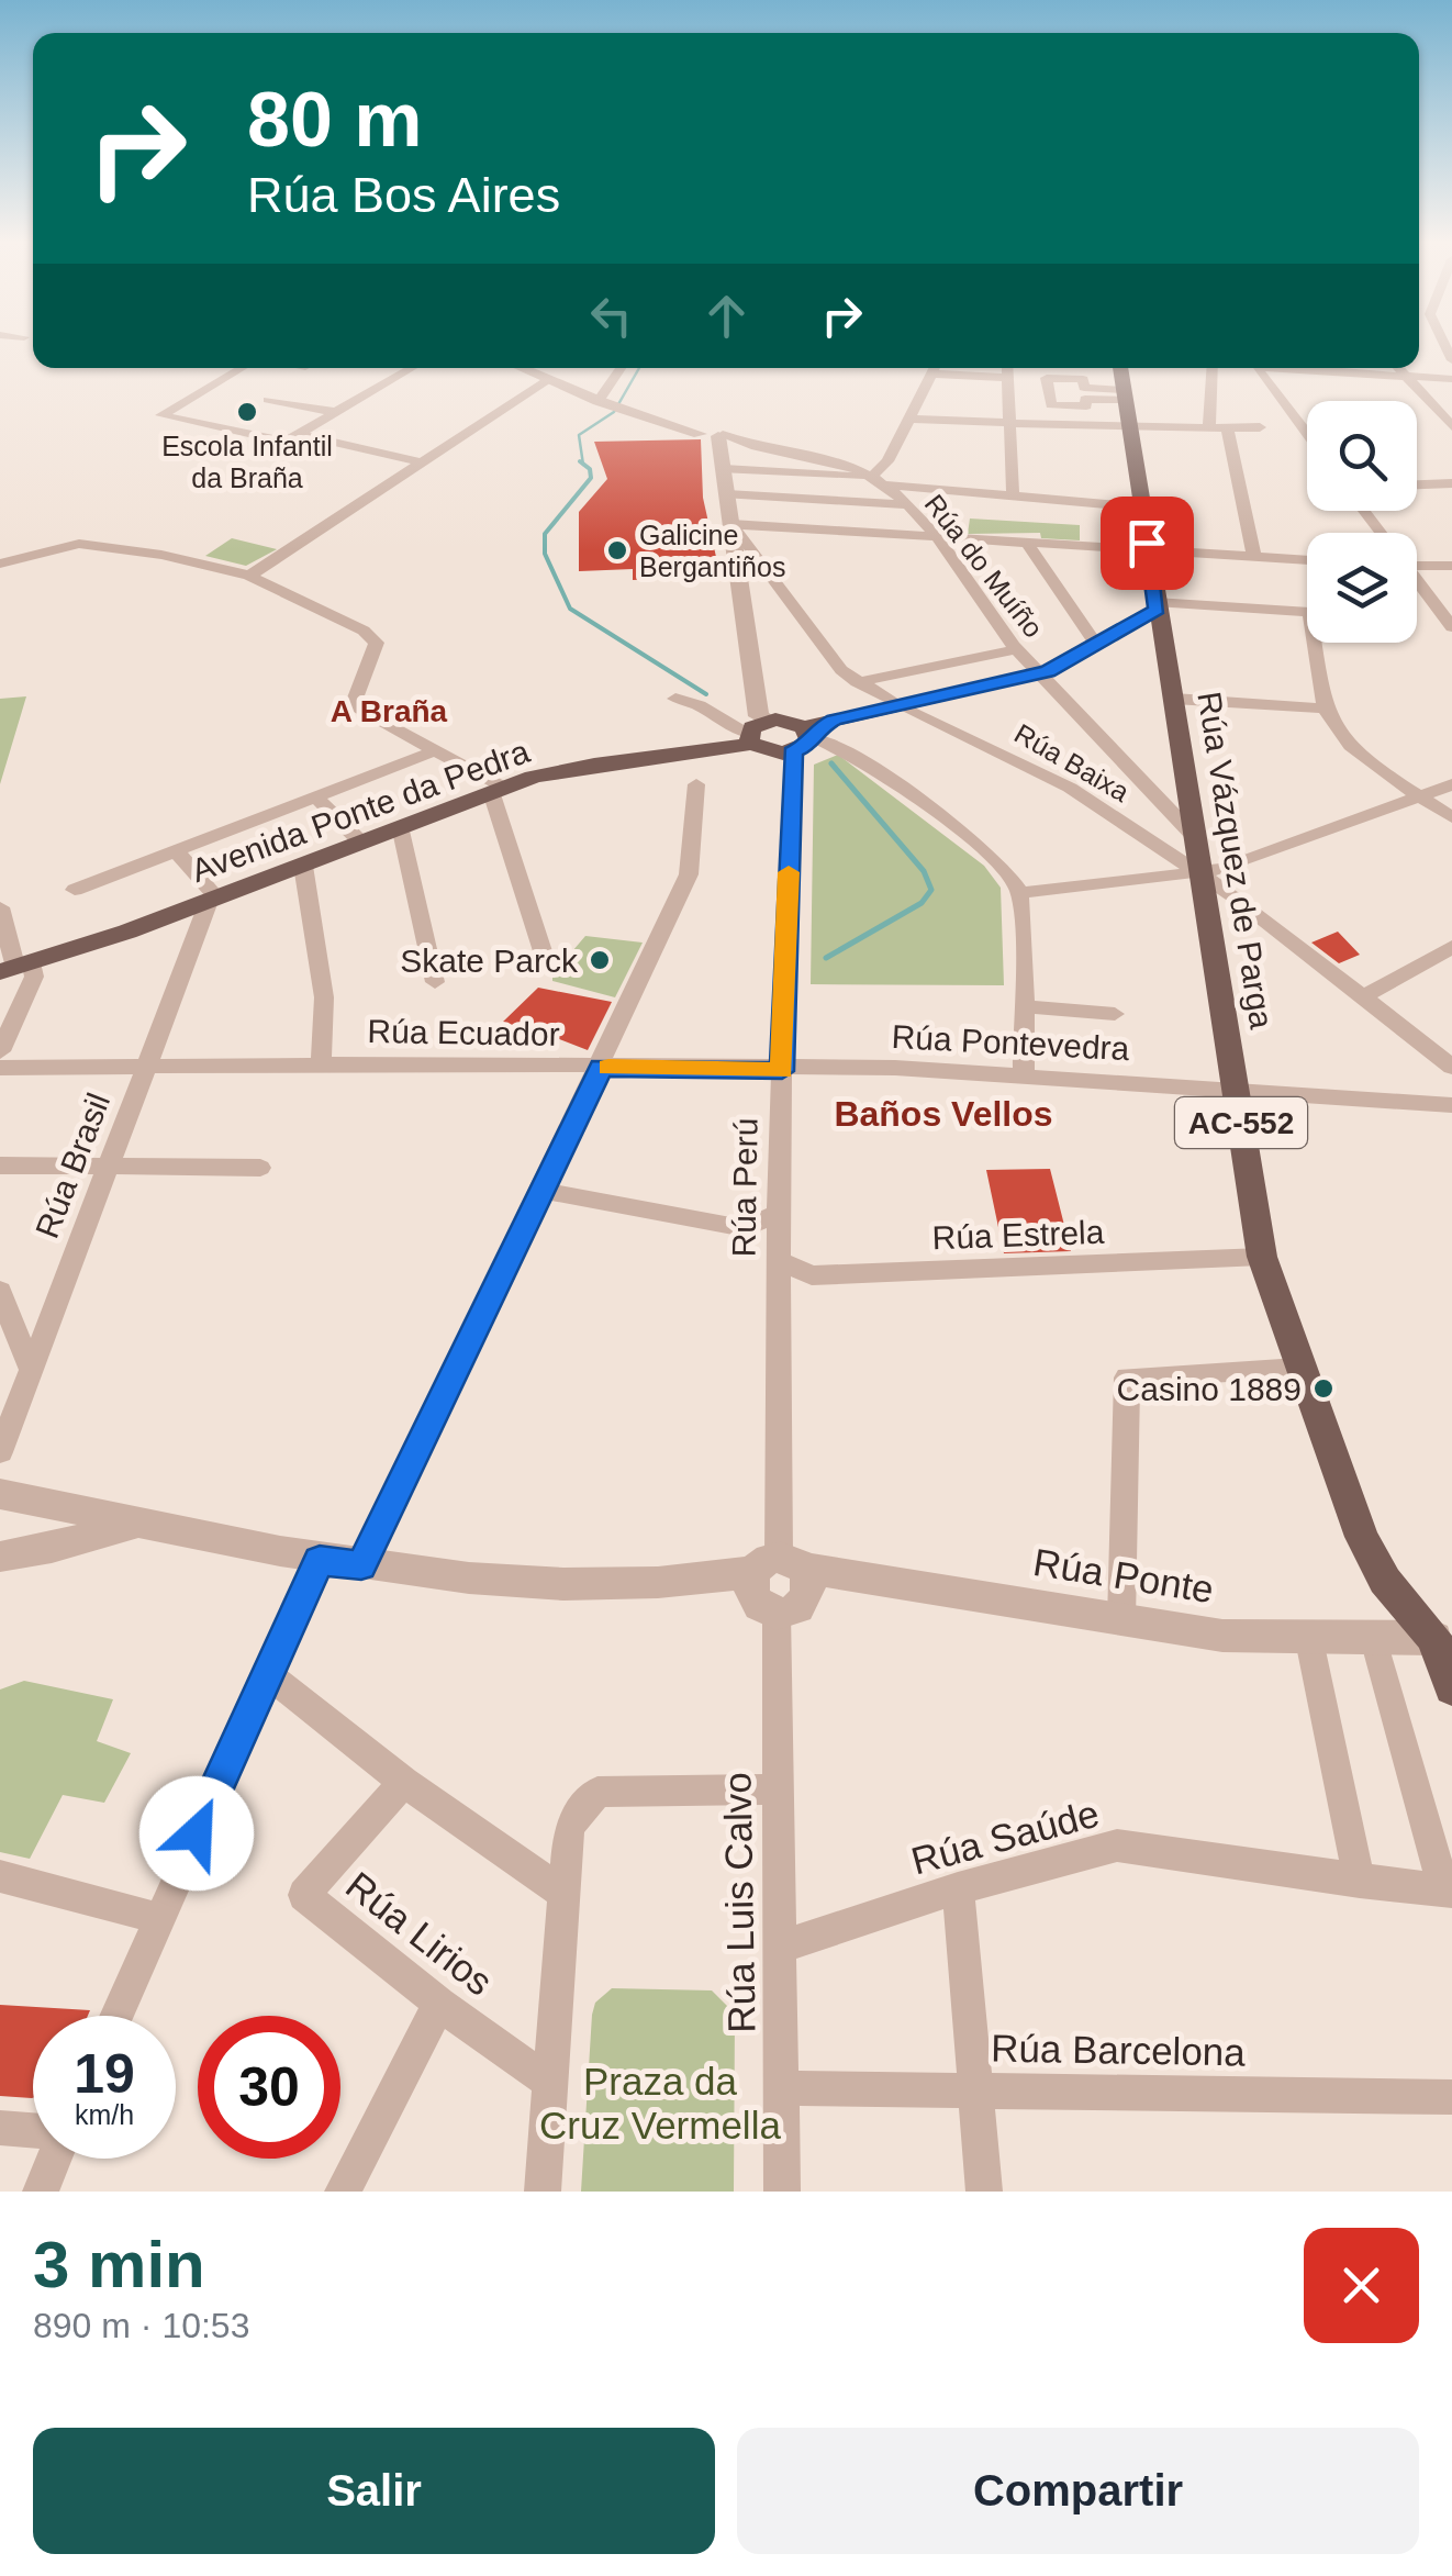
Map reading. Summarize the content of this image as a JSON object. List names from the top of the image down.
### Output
{
  "streets": {
    "main road": ["Avenida Ponte da Pedra", "Rúa Vázquez de Parga", "AC-552"],
    "street": [
      "Rúa do Muíño",
      "Rúa Baixa",
      "Rúa Ecuador",
      "Rúa Pontevedra",
      "Rúa Brasil",
      "Rúa Perú",
      "Rúa Estrela",
      "Rúa Ponte",
      "Rúa Saúde",
      "Rúa Luis Calvo",
      "Rúa Lirios",
      "Rúa Barcelona"
    ]
  },
  "crossings": [
    ["Rúa do Muíño", "Rúa Vázquez de Parga"],
    ["Rúa Baixa", "Rúa Vázquez de Parga"],
    ["Avenida Ponte da Pedra", "Rúa Brasil"],
    ["Rúa Vázquez de Parga", "Rúa Pontevedra"],
    ["Rúa Vázquez de Parga", "AC-552"],
    ["Rúa Vázquez de Parga", "Rúa Estrela"],
    ["Rúa Ecuador", "Rúa Pontevedra"],
    ["Rúa Ecuador", "Rúa Brasil"],
    ["Rúa Ecuador", "Rúa Perú"],
    ["Rúa Pontevedra", "Rúa Perú"],
    ["AC-552", "Rúa Ponte"],
    ["Rúa Perú", "Rúa Estrela"],
    ["Rúa Perú", "Rúa Ponte"],
    ["Rúa Perú", "Rúa Luis Calvo"],
    ["Rúa Ponte", "Rúa Luis Calvo"],
    ["Rúa Saúde", "Rúa Luis Calvo"],
    ["Rúa Luis Calvo", "Rúa Barcelona"]
  ],
  "districts": ["A Braña", "Baños Vellos"],
  "parks": ["Praza da Cruz Vermella"],
  "places": [
    "Escola Infantil da Braña",
    "Galicine Bergantiños",
    "Skate Parck",
    "Casino 1889"
  ],
  "page": {
    "turn": ["80 m", "Rúa Bos Aires"],
    "speed": "19 km/h",
    "limit": "30",
    "heading": ["3 min", "890 m · 10:53"],
    "buttons": ["Salir", "Compartir"]
  }
}
